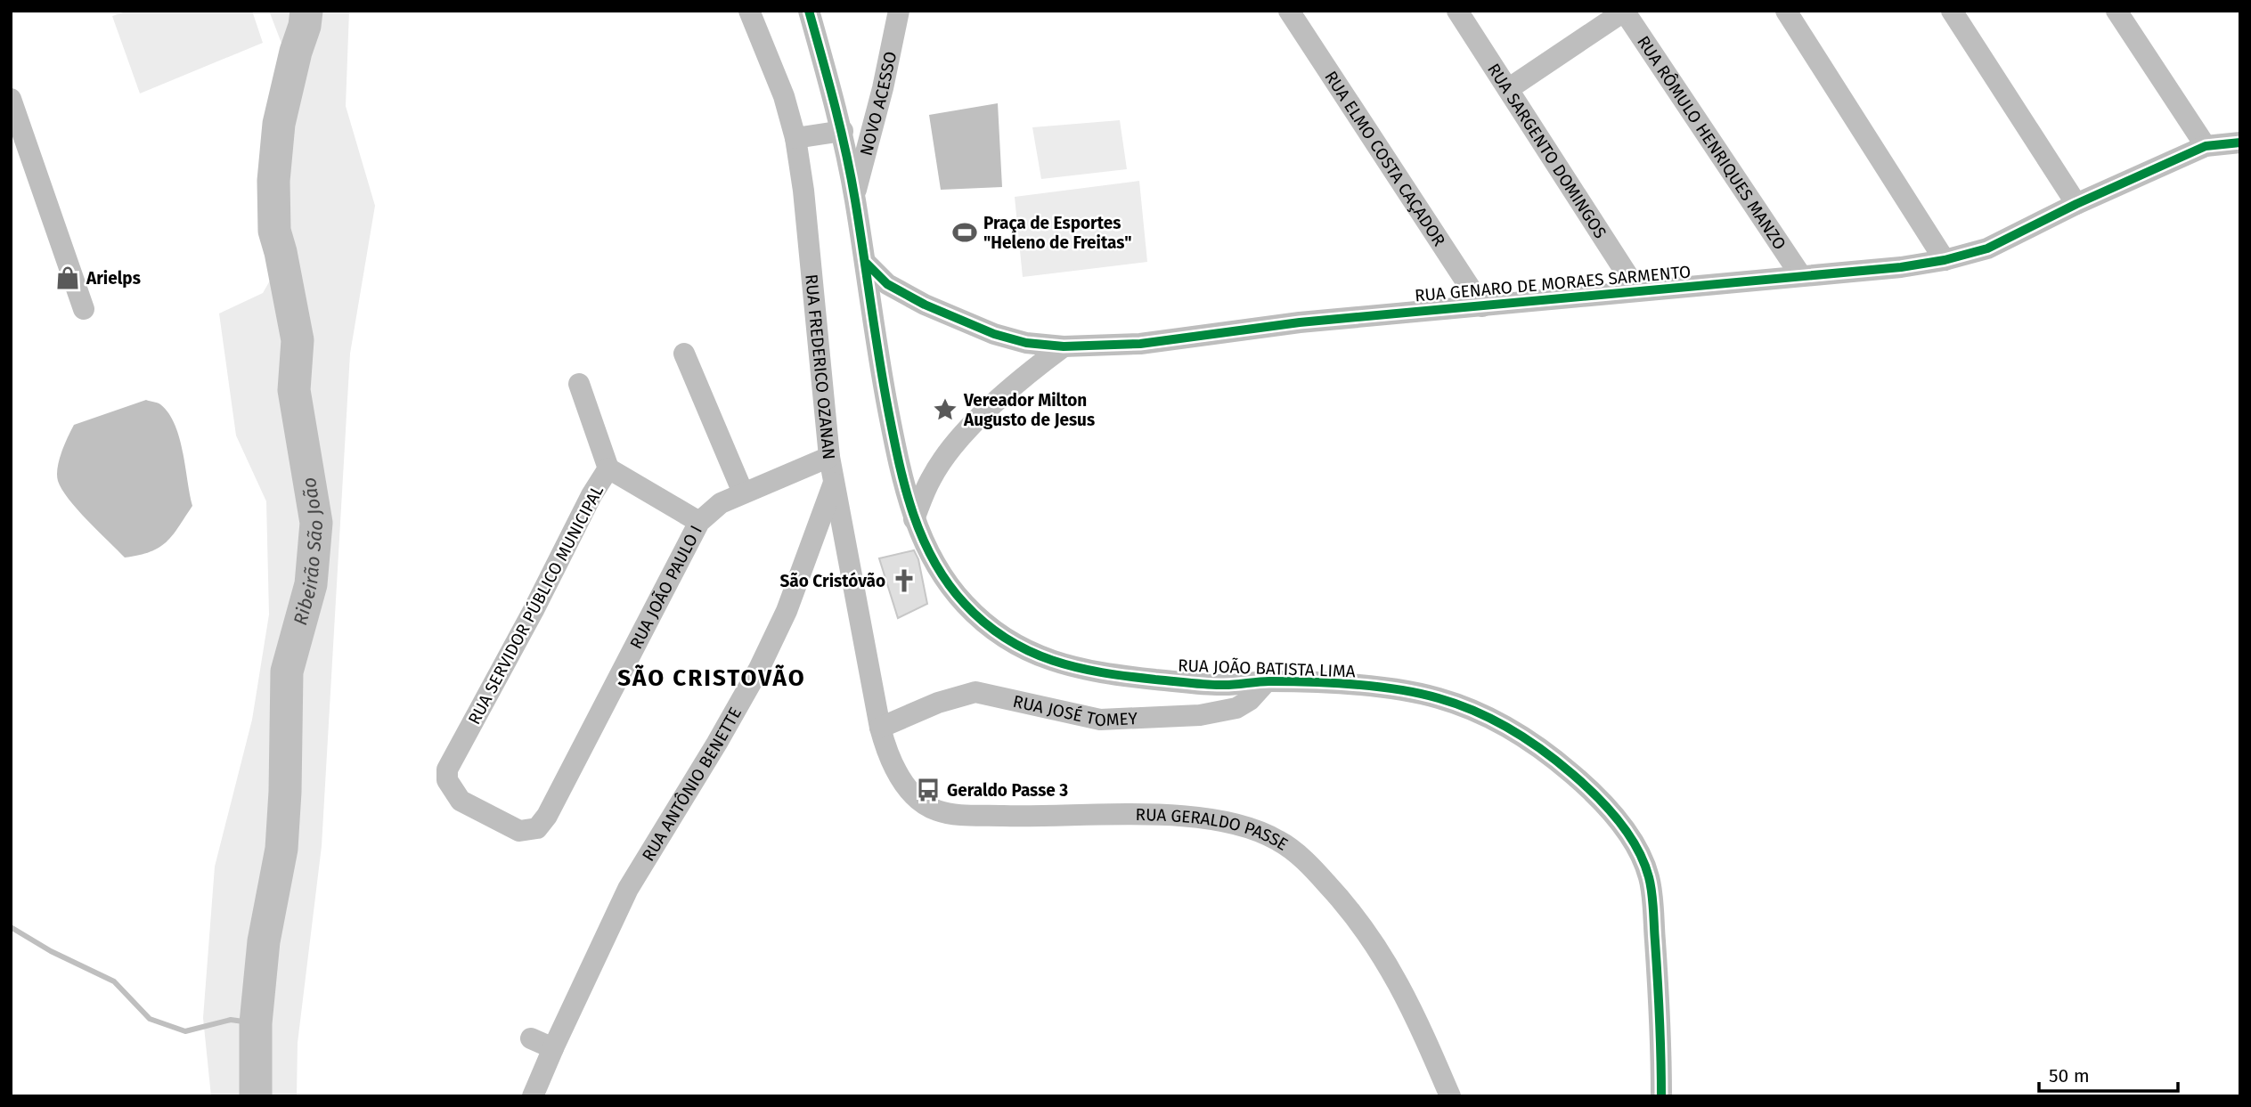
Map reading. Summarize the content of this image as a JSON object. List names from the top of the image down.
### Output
{
  "streets": {
    "street": [
      "NOVO ACESSO",
      "RUA RÔMULO HENRIQUES MANZO",
      "RUA SARGENTO DOMINGOS",
      "RUA ELMO COSTA CAÇADOR",
      "RUA GENARO DE MORAES SARMENTO",
      "RUA FREDERICO OZANAN",
      "RUA JOÃO PAULO I",
      "RUA SERVIDOR PÚBLICO MUNICIPAL",
      "RUA JOÃO BATISTA LIMA",
      "RUA JOSÉ TOMEY",
      "RUA ANTÔNIO BENETTE",
      "RUA GERALDO PASSE"
    ]
  },
  "crossings": [
    ["NOVO ACESSO", "RUA JOÃO BATISTA LIMA"],
    ["RUA RÔMULO HENRIQUES MANZO", "RUA GENARO DE MORAES SARMENTO"],
    ["RUA SARGENTO DOMINGOS", "RUA GENARO DE MORAES SARMENTO"],
    ["RUA ELMO COSTA CAÇADOR", "RUA GENARO DE MORAES SARMENTO"],
    ["RUA GENARO DE MORAES SARMENTO", "RUA JOÃO BATISTA LIMA"],
    ["RUA FREDERICO OZANAN", "RUA JOÃO PAULO I"],
    ["RUA FREDERICO OZANAN", "RUA JOSÉ TOMEY"],
    ["RUA FREDERICO OZANAN", "RUA ANTÔNIO BENETTE"],
    ["RUA FREDERICO OZANAN", "RUA GERALDO PASSE"],
    ["RUA JOÃO PAULO I", "RUA SERVIDOR PÚBLICO MUNICIPAL"],
    ["RUA JOÃO BATISTA LIMA", "RUA JOSÉ TOMEY"],
    ["RUA JOSÉ TOMEY", "RUA GERALDO PASSE"]
  ],
  "districts": ["SÃO CRISTOVÃO"],
  "water": ["Ribeirão São João"],
  "places": {
    "sports": ["Praça de Esportes \"Heleno de Freitas\""],
    "shop": ["Arielps"],
    "place": ["Vereador Milton Augusto de Jesus"],
    "church": ["São Cristóvão"],
    "bus stop": ["Geraldo Passe 3"]
  },
  "scale_bar": "50 m"
}
